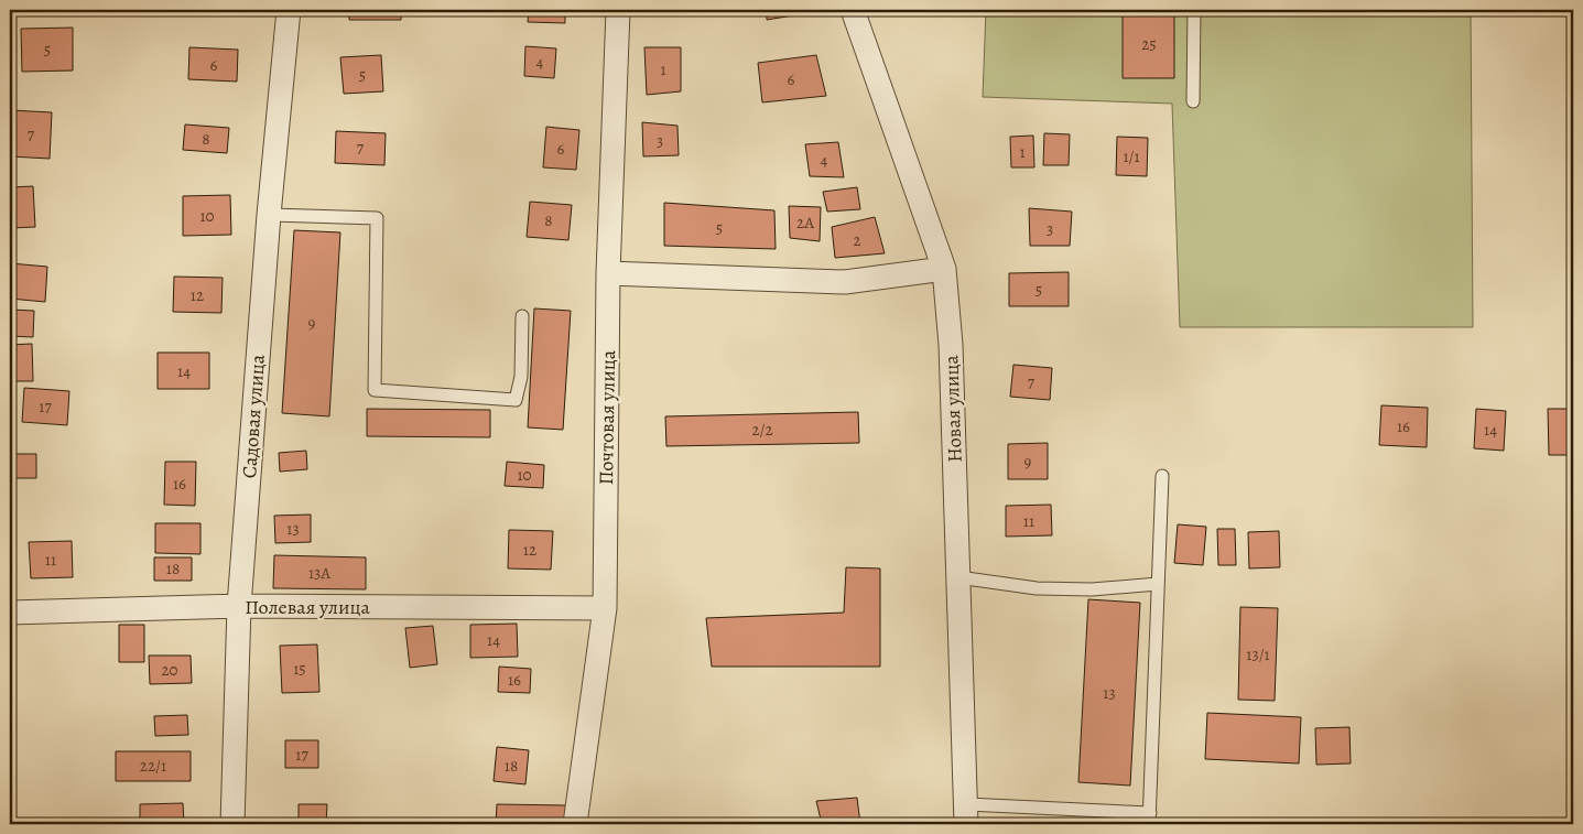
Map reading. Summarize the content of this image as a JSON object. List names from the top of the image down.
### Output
{
  "streets": {
    "street": [
      "Новая улица",
      "Садовая улица",
      "Почтовая улица",
      "Полевая улица"
    ]
  },
  "crossings": [
    ["Садовая улица", "Полевая улица"],
    ["Почтовая улица", "Полевая улица"]
  ],
  "house_numbers": [
    "25",
    "5",
    "4",
    "6",
    "1",
    "5",
    "6",
    "7",
    "8",
    "3",
    "7",
    "6",
    "1",
    "1/1",
    "4",
    "10",
    "8",
    "2А",
    "5",
    "3",
    "2",
    "5",
    "12",
    "9",
    "14",
    "7",
    "17",
    "16",
    "2/2",
    "14",
    "9",
    "10",
    "16",
    "11",
    "13",
    "12",
    "11",
    "18",
    "13А",
    "14",
    "13/1",
    "15",
    "20",
    "16",
    "13",
    "17",
    "22/1",
    "18"
  ]
}
